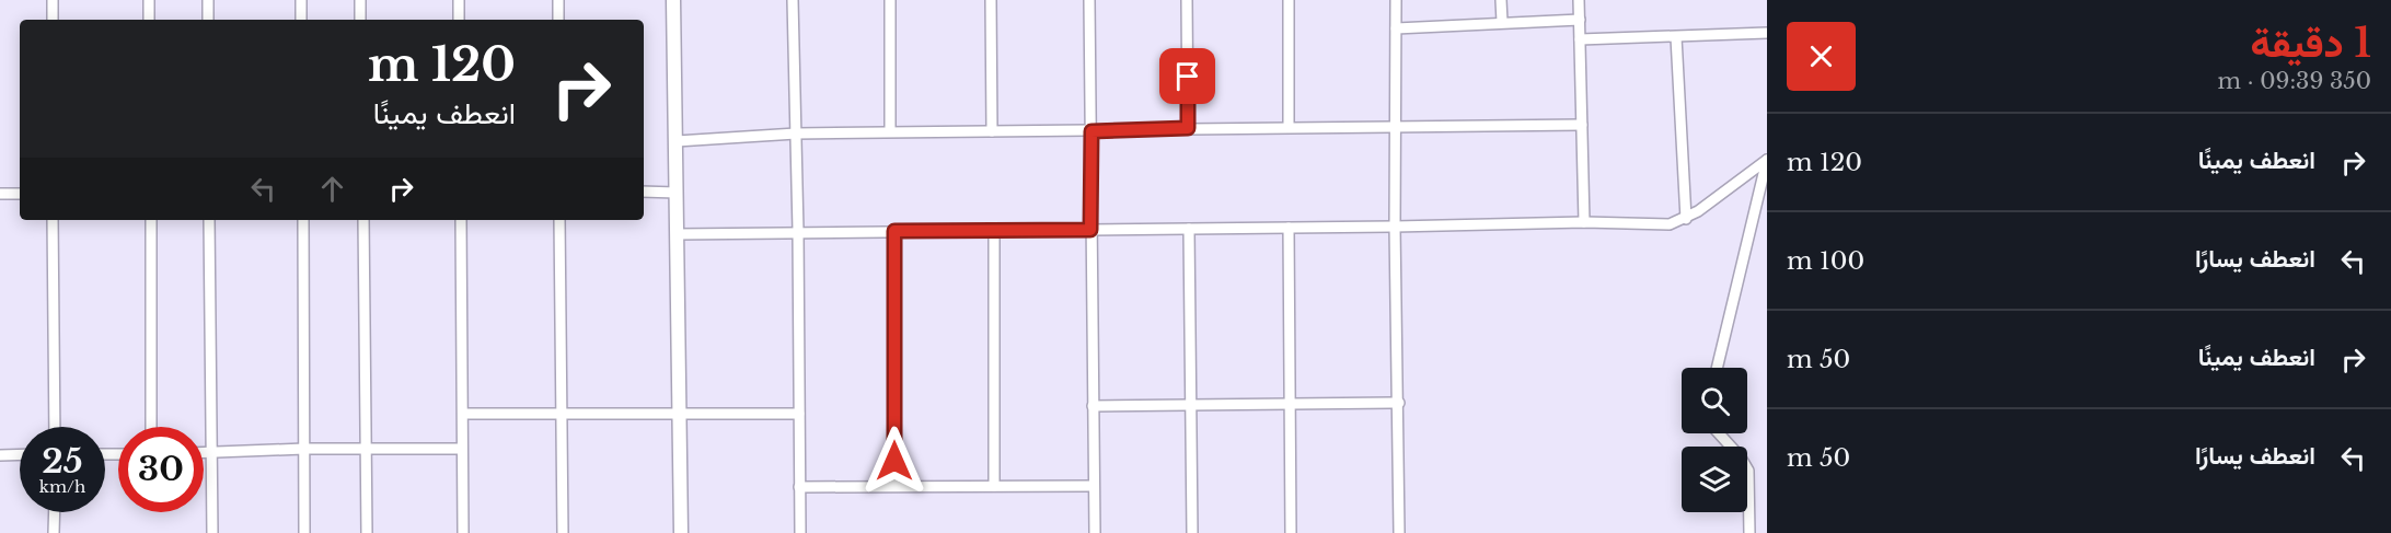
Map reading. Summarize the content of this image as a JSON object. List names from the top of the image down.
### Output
{
  "page": {
    "heading": ["1 دقيقة", "350 m · 09:39"],
    "turn": ["120 m", "انعطف يمينًا"],
    "list": [
      {
        "name": "انعطف يمينًا",
        "value": "120 m"
      },
      {
        "name": "انعطف يسارًا",
        "value": "100 m"
      },
      {
        "name": "انعطف يمينًا",
        "value": "50 m"
      },
      {
        "name": "انعطف يسارًا",
        "value": "50 m"
      }
    ],
    "speed": "25 km/h",
    "limit": "30"
  }
}
